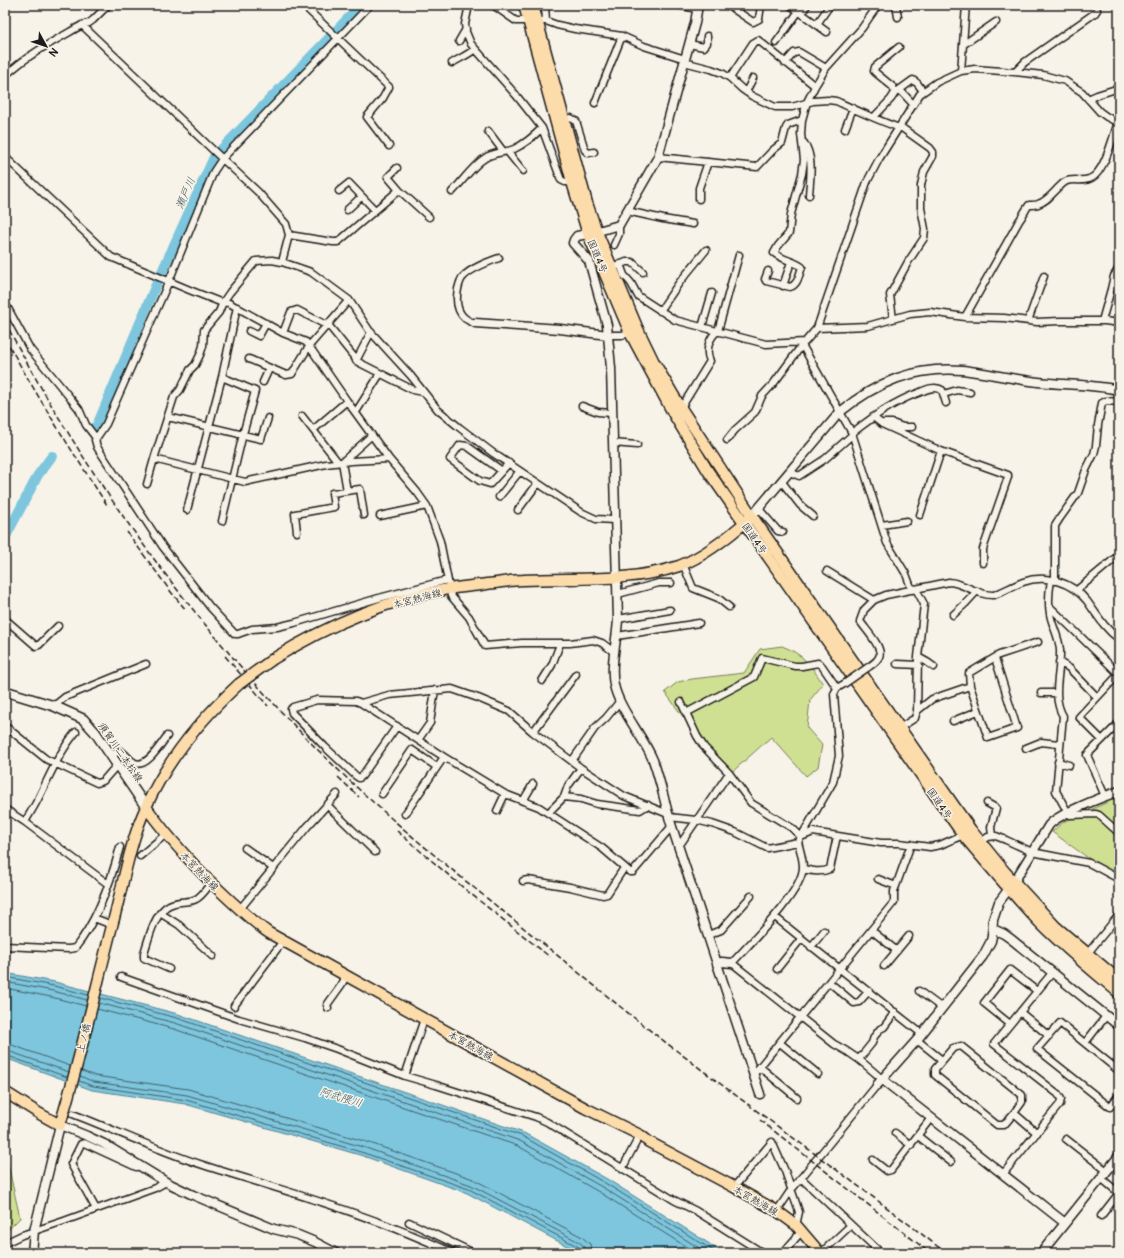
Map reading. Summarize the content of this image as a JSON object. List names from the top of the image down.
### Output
{
  "streets": {
    "main road": [
      "国道4号",
      "本宮熱海線",
      "須賀川二本松線",
      "上ノ橋"
    ]
  },
  "crossings": [
    ["国道4号", "本宮熱海線"],
    ["本宮熱海線", "須賀川二本松線"],
    ["本宮熱海線", "上ノ橋"]
  ],
  "water": ["瀬戸川", "阿武隈川"],
  "north": "bottom right"
}
